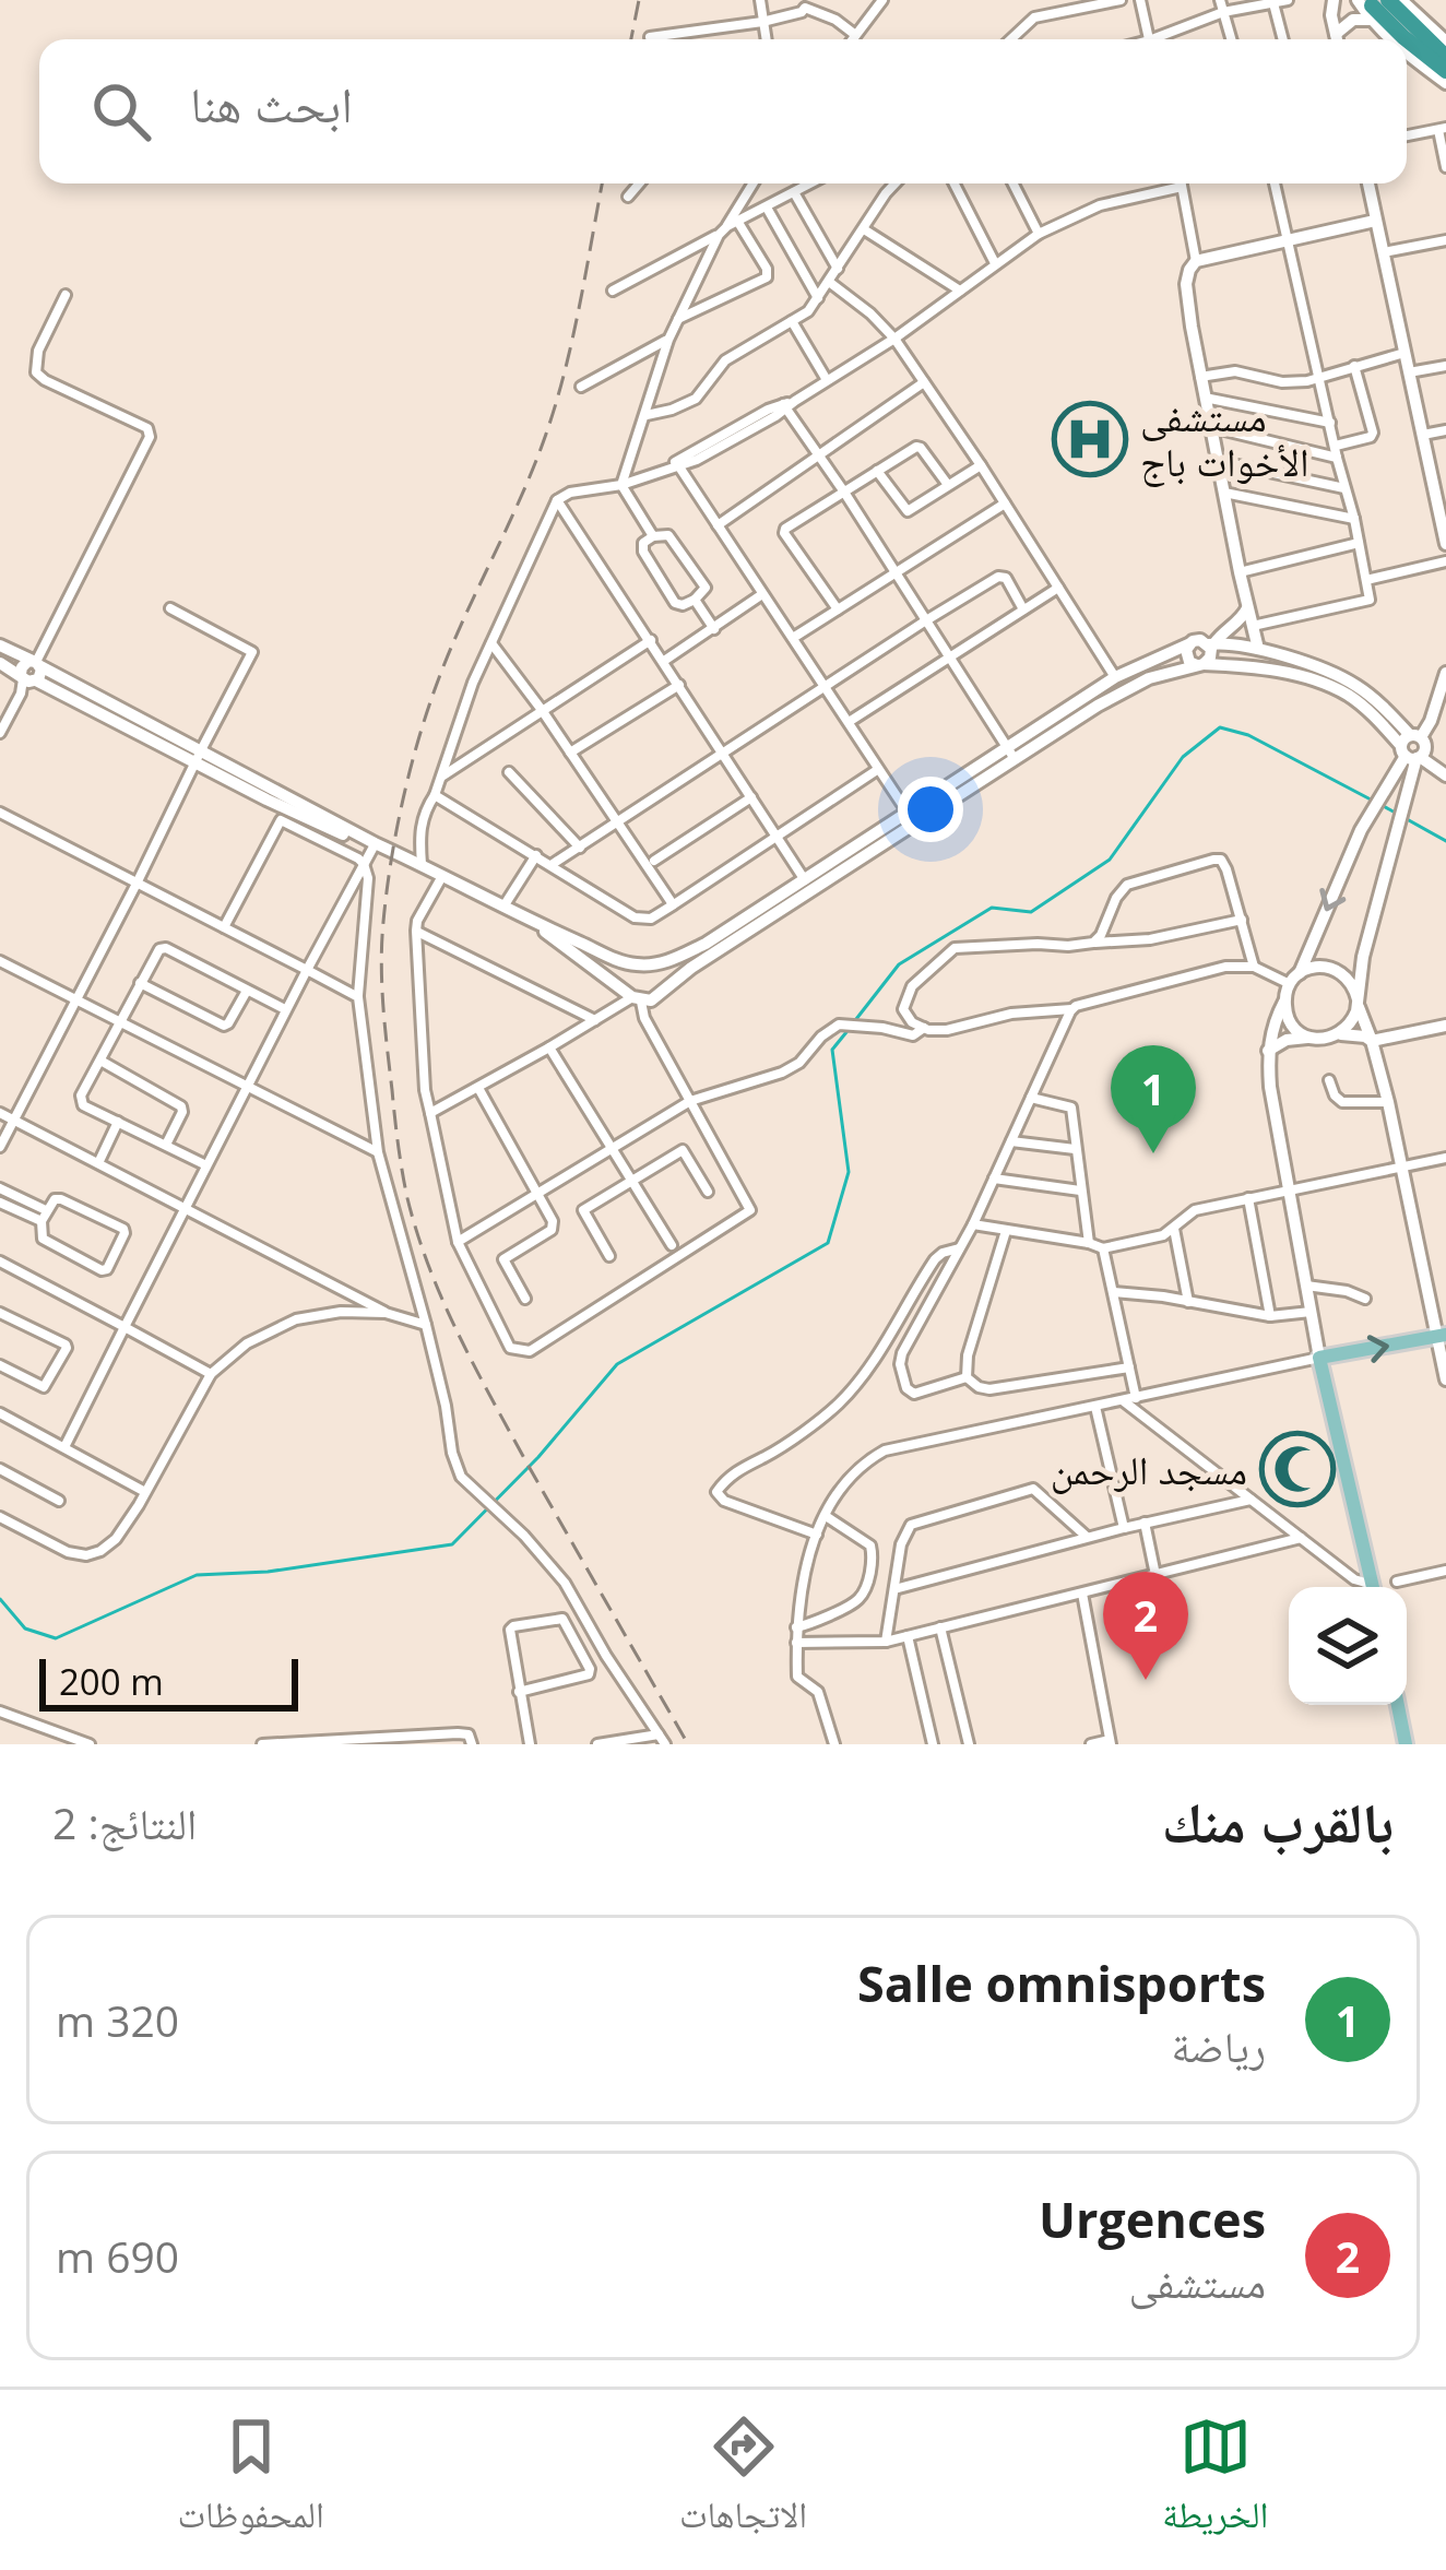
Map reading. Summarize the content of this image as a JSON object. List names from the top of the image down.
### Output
{
  "places": {
    "hospital": ["مستشفى الأخوات باج"],
    "mosque": ["مسجد الرحمن"]
  },
  "scale_bar": "200 m",
  "page": {
    "search": "ابحث هنا",
    "pins": ["1", "2"],
    "scale": "200 m",
    "heading": ["بالقرب منك", "النتائج: 2"],
    "list": [
      {
        "mark": "1",
        "name": "Salle omnisports",
        "note": "رياضة",
        "value": "320 m"
      },
      {
        "mark": "2",
        "name": "Urgences",
        "note": "مستشفى",
        "value": "690 m"
      }
    ],
    "nav": ["الخريطة", "الاتجاهات", "المحفوظات"]
  }
}
